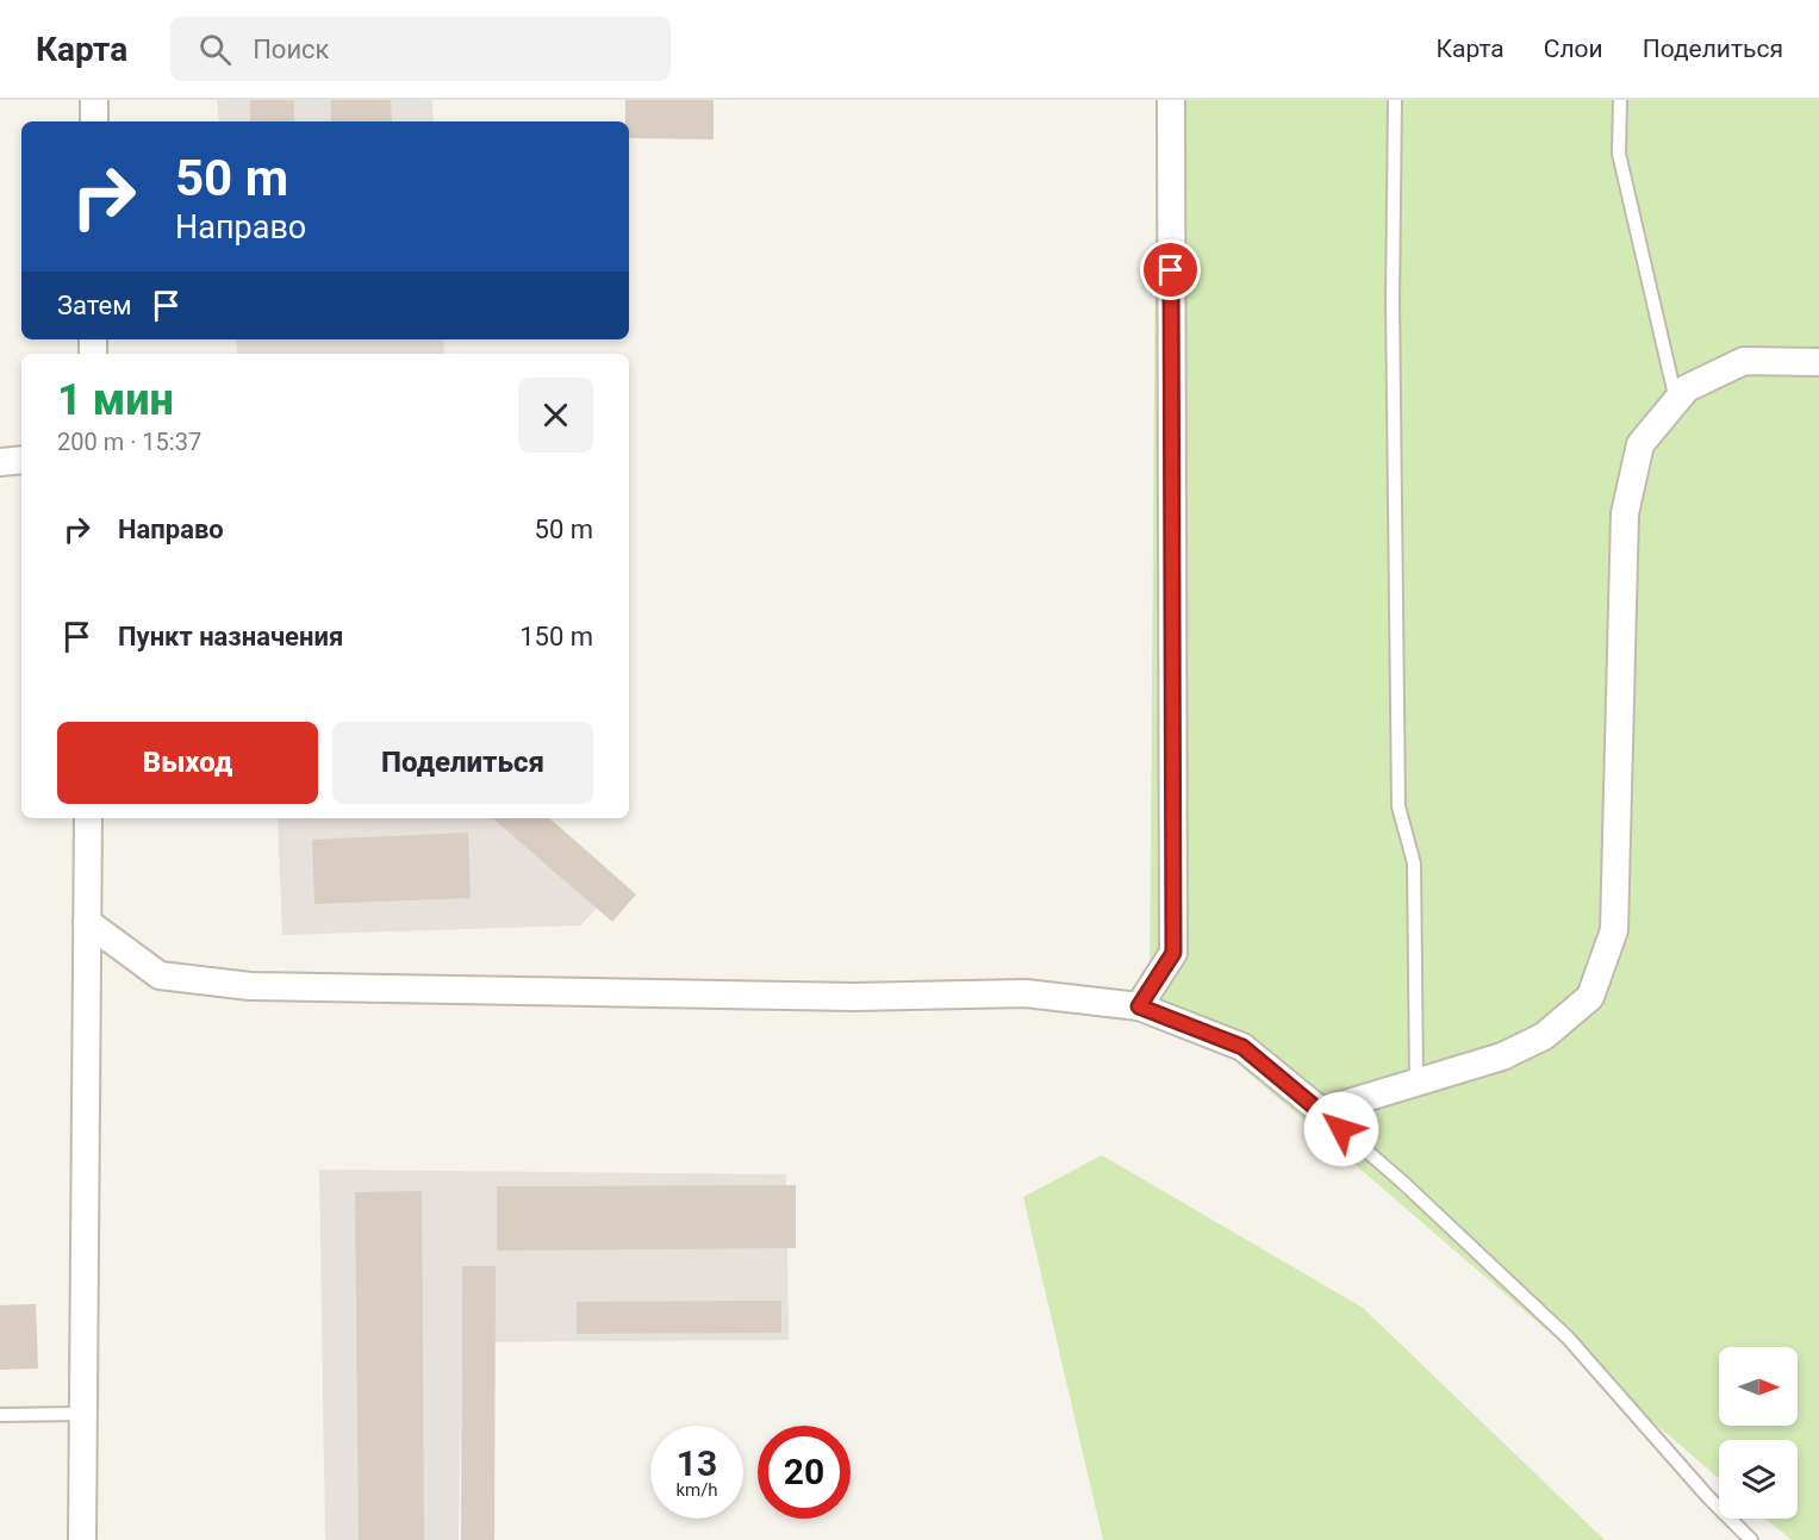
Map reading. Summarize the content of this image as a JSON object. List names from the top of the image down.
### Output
{
  "north": "right",
  "page": {
    "header": "Карта",
    "search": "Поиск",
    "nav": ["Карта", "Слои", "Поделиться"],
    "turn": ["50 m", "Направо"],
    "then": "Затем",
    "heading": ["1 мин", "200 m · 15:37"],
    "list": [
      {
        "name": "Направо",
        "value": "50 m"
      },
      {
        "name": "Пункт назначения",
        "value": "150 m"
      }
    ],
    "buttons": ["Выход", "Поделиться"],
    "speed": "13 km/h",
    "limit": "20"
  }
}
